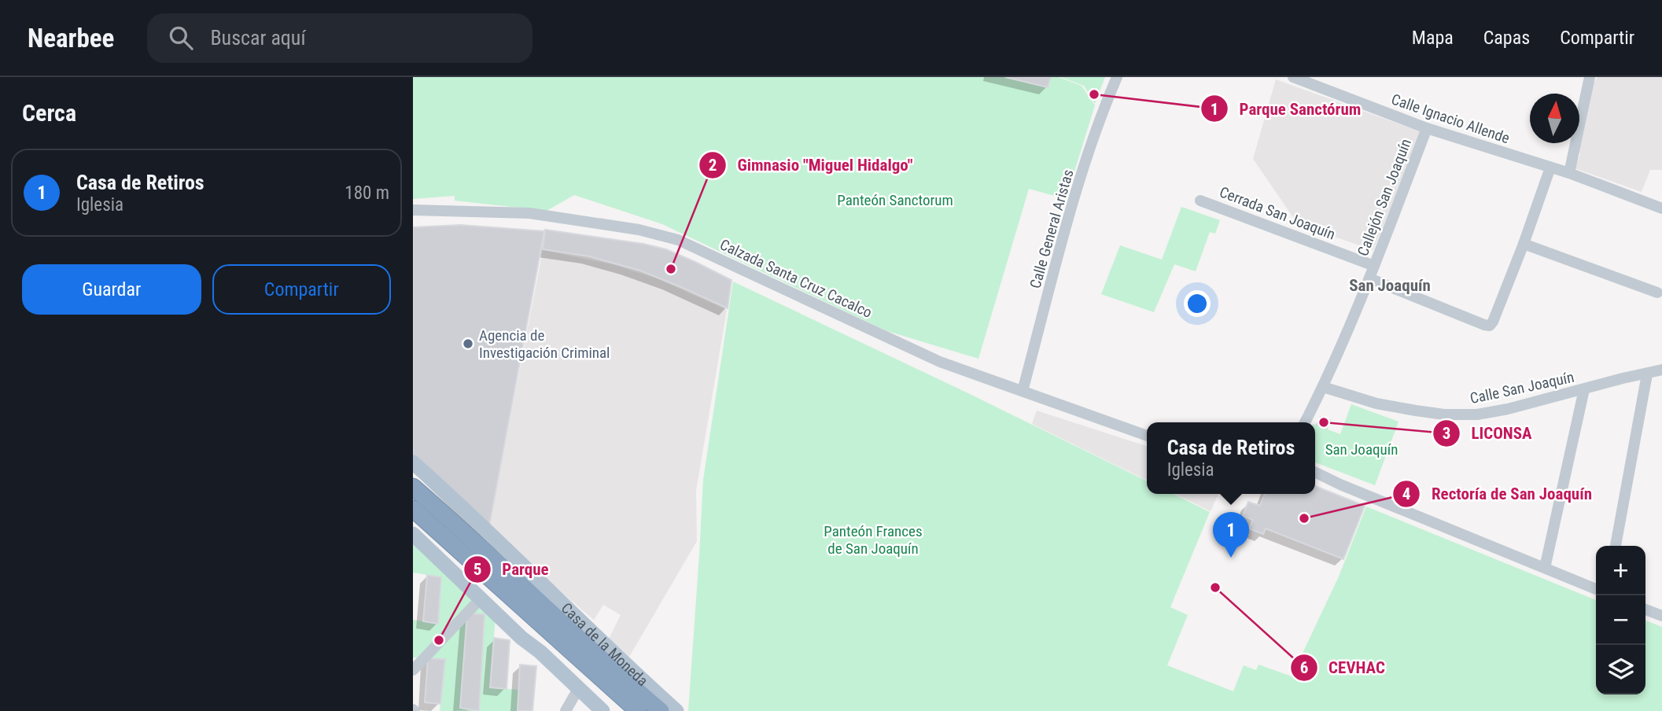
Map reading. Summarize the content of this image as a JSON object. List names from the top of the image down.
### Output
{
  "streets": {
    "main road": ["Casa de la Moneda"],
    "street": [
      "Calle Ignacio Allende",
      "Callejón San Joaquín",
      "Cerrada San Joaquín",
      "Calle General Aristas",
      "Calzada Santa Cruz Cacalco",
      "Calle San Joaquín"
    ]
  },
  "crossings": [
    ["Calle Ignacio Allende", "Callejón San Joaquín"],
    ["Callejón San Joaquín", "Cerrada San Joaquín"],
    ["Callejón San Joaquín", "Calle San Joaquín"],
    ["Calle General Aristas", "Calzada Santa Cruz Cacalco"]
  ],
  "districts": ["San Joaquín"],
  "parks": ["Panteón Sanctorum", "San Joaquín", "Panteón Frances de San Joaquín"],
  "places": [
    "Parque Sanctórum",
    "Gimnasio \"Miguel Hidalgo\"",
    "Agencia de Investigación Criminal",
    "LICONSA",
    "Rectoría de San Joaquín",
    "CEVHAC",
    "Parque"
  ],
  "north": "top",
  "page": {
    "header": "Nearbee",
    "search": "Buscar aquí",
    "nav": ["Mapa", "Capas", "Compartir"],
    "heading": "Cerca",
    "list": [
      {
        "mark": "1",
        "name": "Casa de Retiros",
        "note": "Iglesia",
        "value": "180 m"
      }
    ],
    "buttons": ["Guardar", "Compartir"],
    "popup": ["Casa de Retiros", "Iglesia"],
    "pins": "1",
    "map_buttons": ["+", "−"]
  }
}
